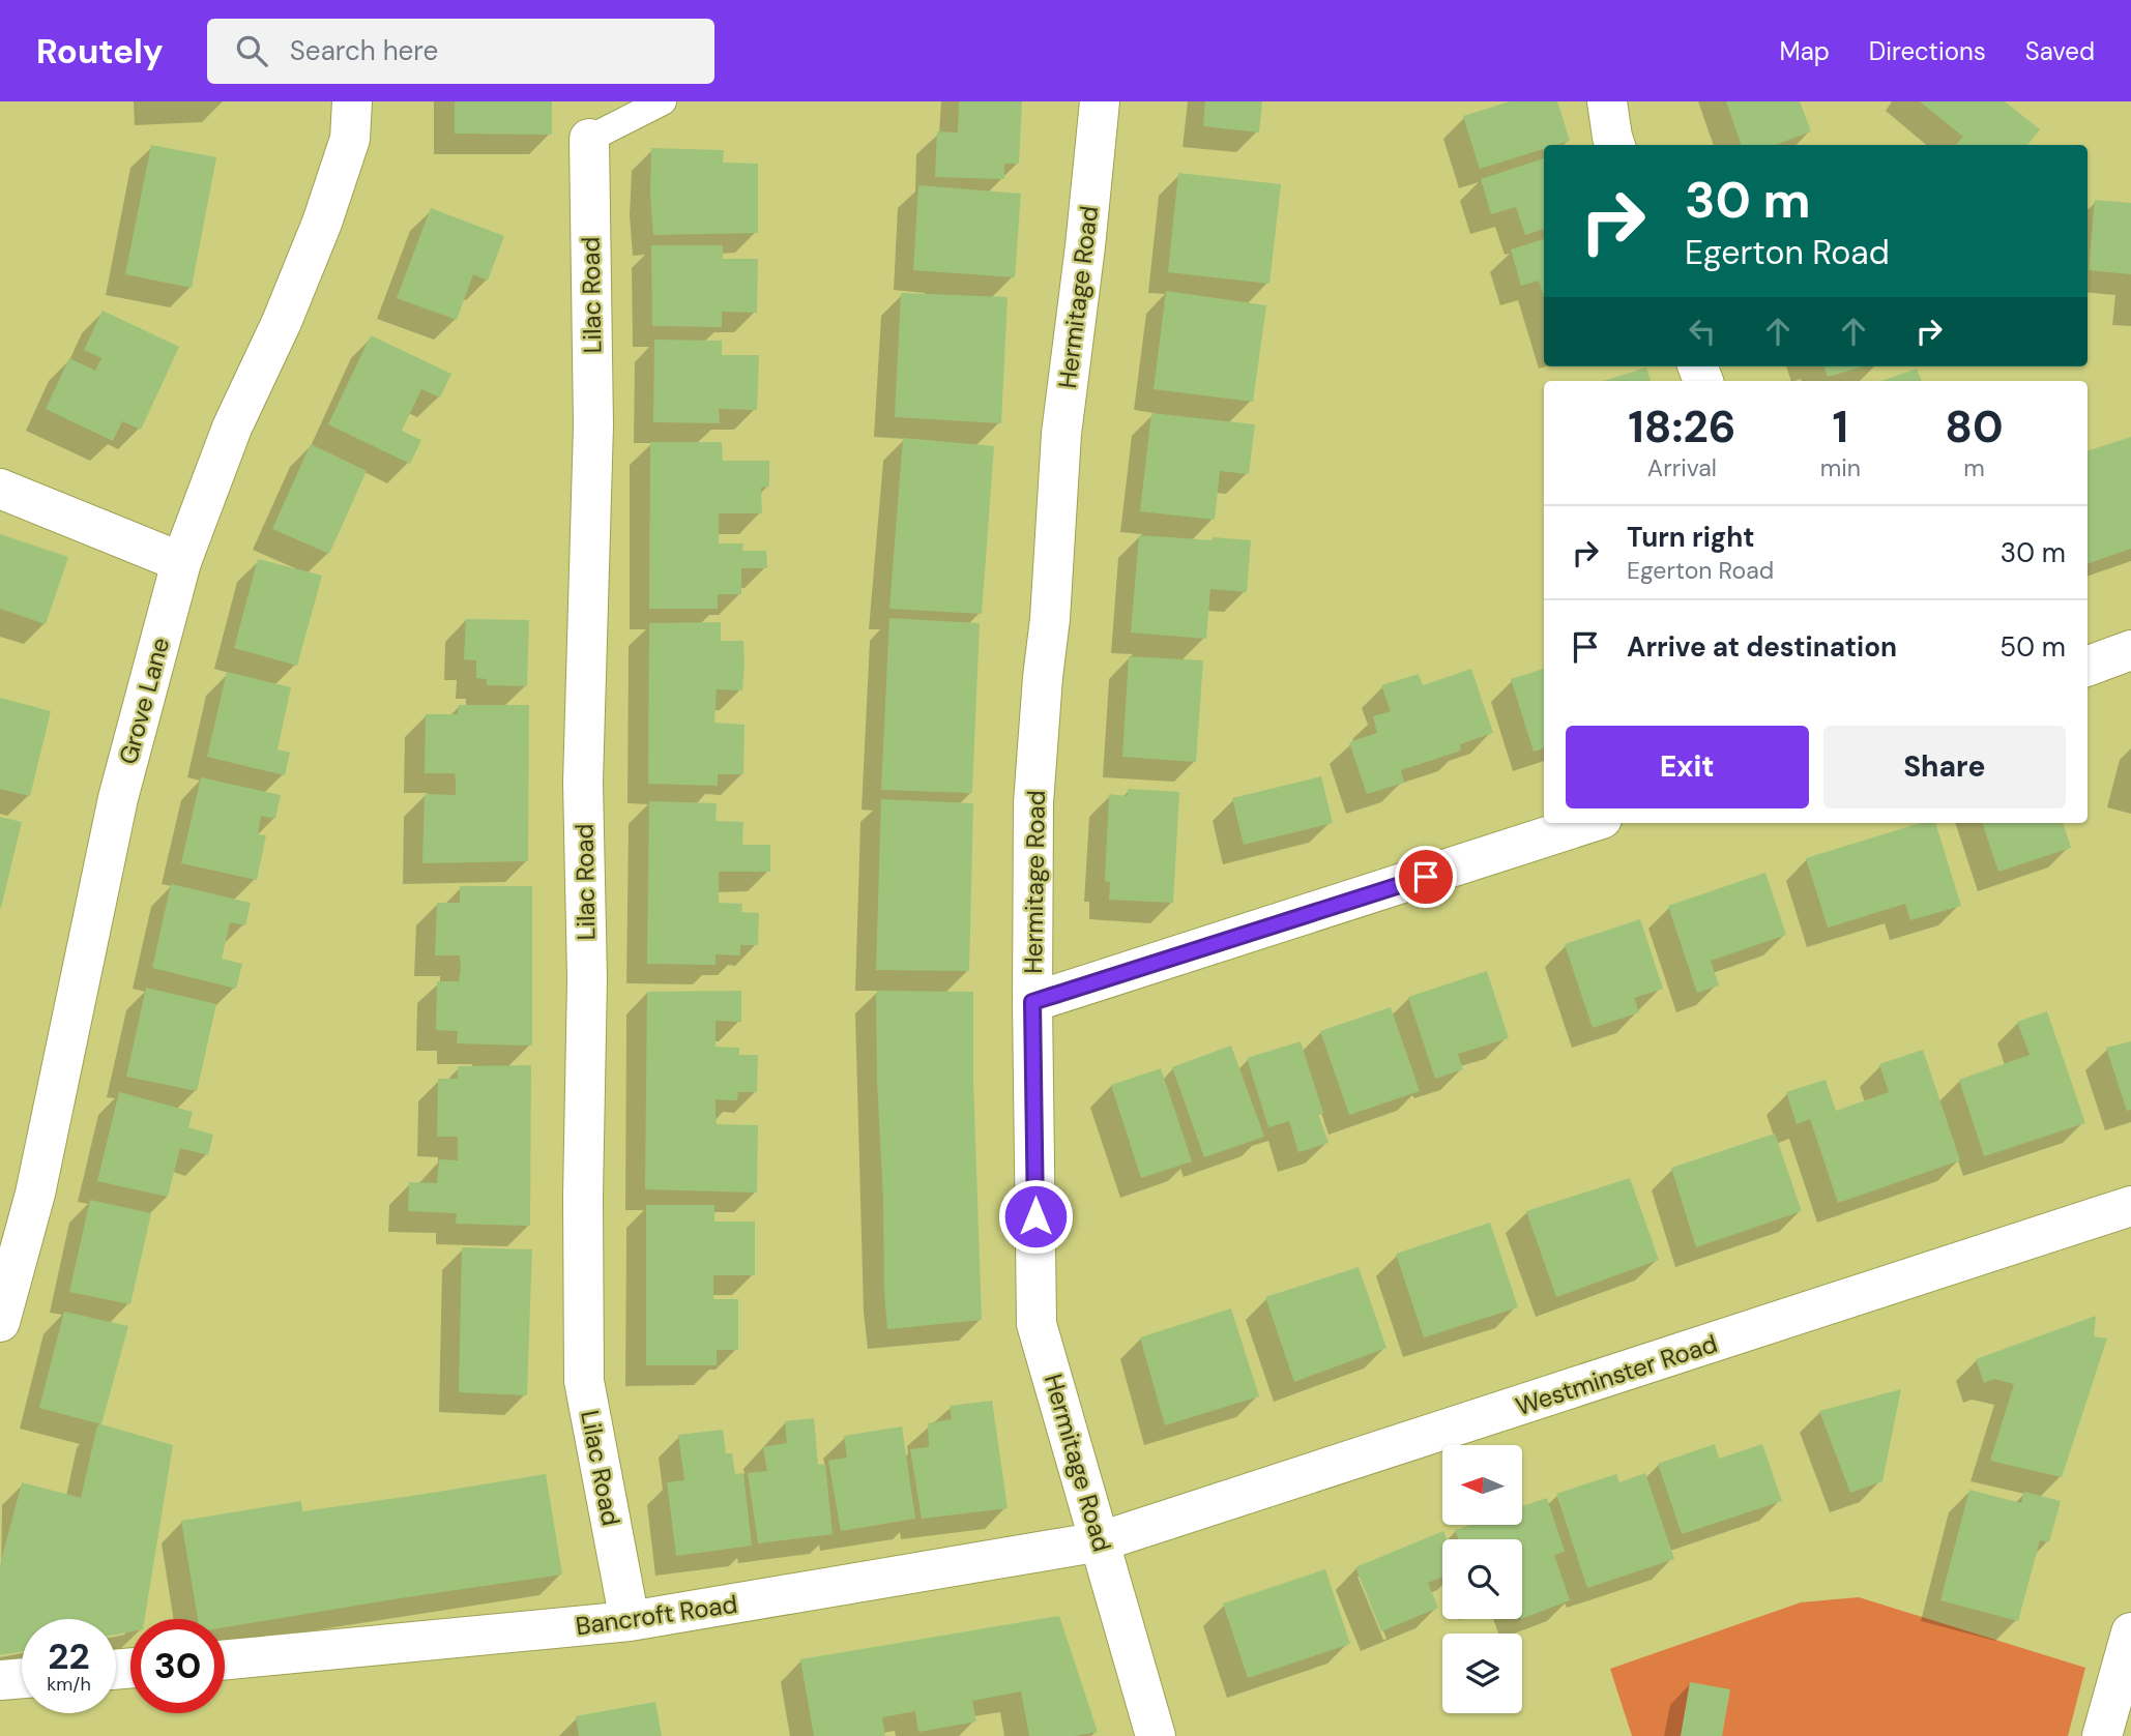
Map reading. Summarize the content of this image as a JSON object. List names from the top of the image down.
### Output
{
  "streets": {
    "street": [
      "Lilac Road",
      "Hermitage Road",
      "Grove Lane",
      "Westminster Road",
      "Bancroft Road"
    ]
  },
  "crossings": [
    ["Lilac Road", "Bancroft Road"],
    ["Hermitage Road", "Westminster Road"],
    ["Hermitage Road", "Bancroft Road"],
    ["Westminster Road", "Bancroft Road"]
  ],
  "north": "left",
  "page": {
    "header": "Routely",
    "search": "Search here",
    "nav": ["Map", "Directions", "Saved"],
    "turn": ["30 m", "Egerton Road"],
    "eta": [
      "18:26",
      "Arrival",
      "1",
      "min",
      "80",
      "m"
    ],
    "list": [
      {
        "name": "Turn right",
        "note": "Egerton Road",
        "value": "30 m"
      },
      {
        "name": "Arrive at destination",
        "value": "50 m"
      }
    ],
    "buttons": ["Exit", "Share"],
    "speed": "22 km/h",
    "limit": "30"
  }
}
